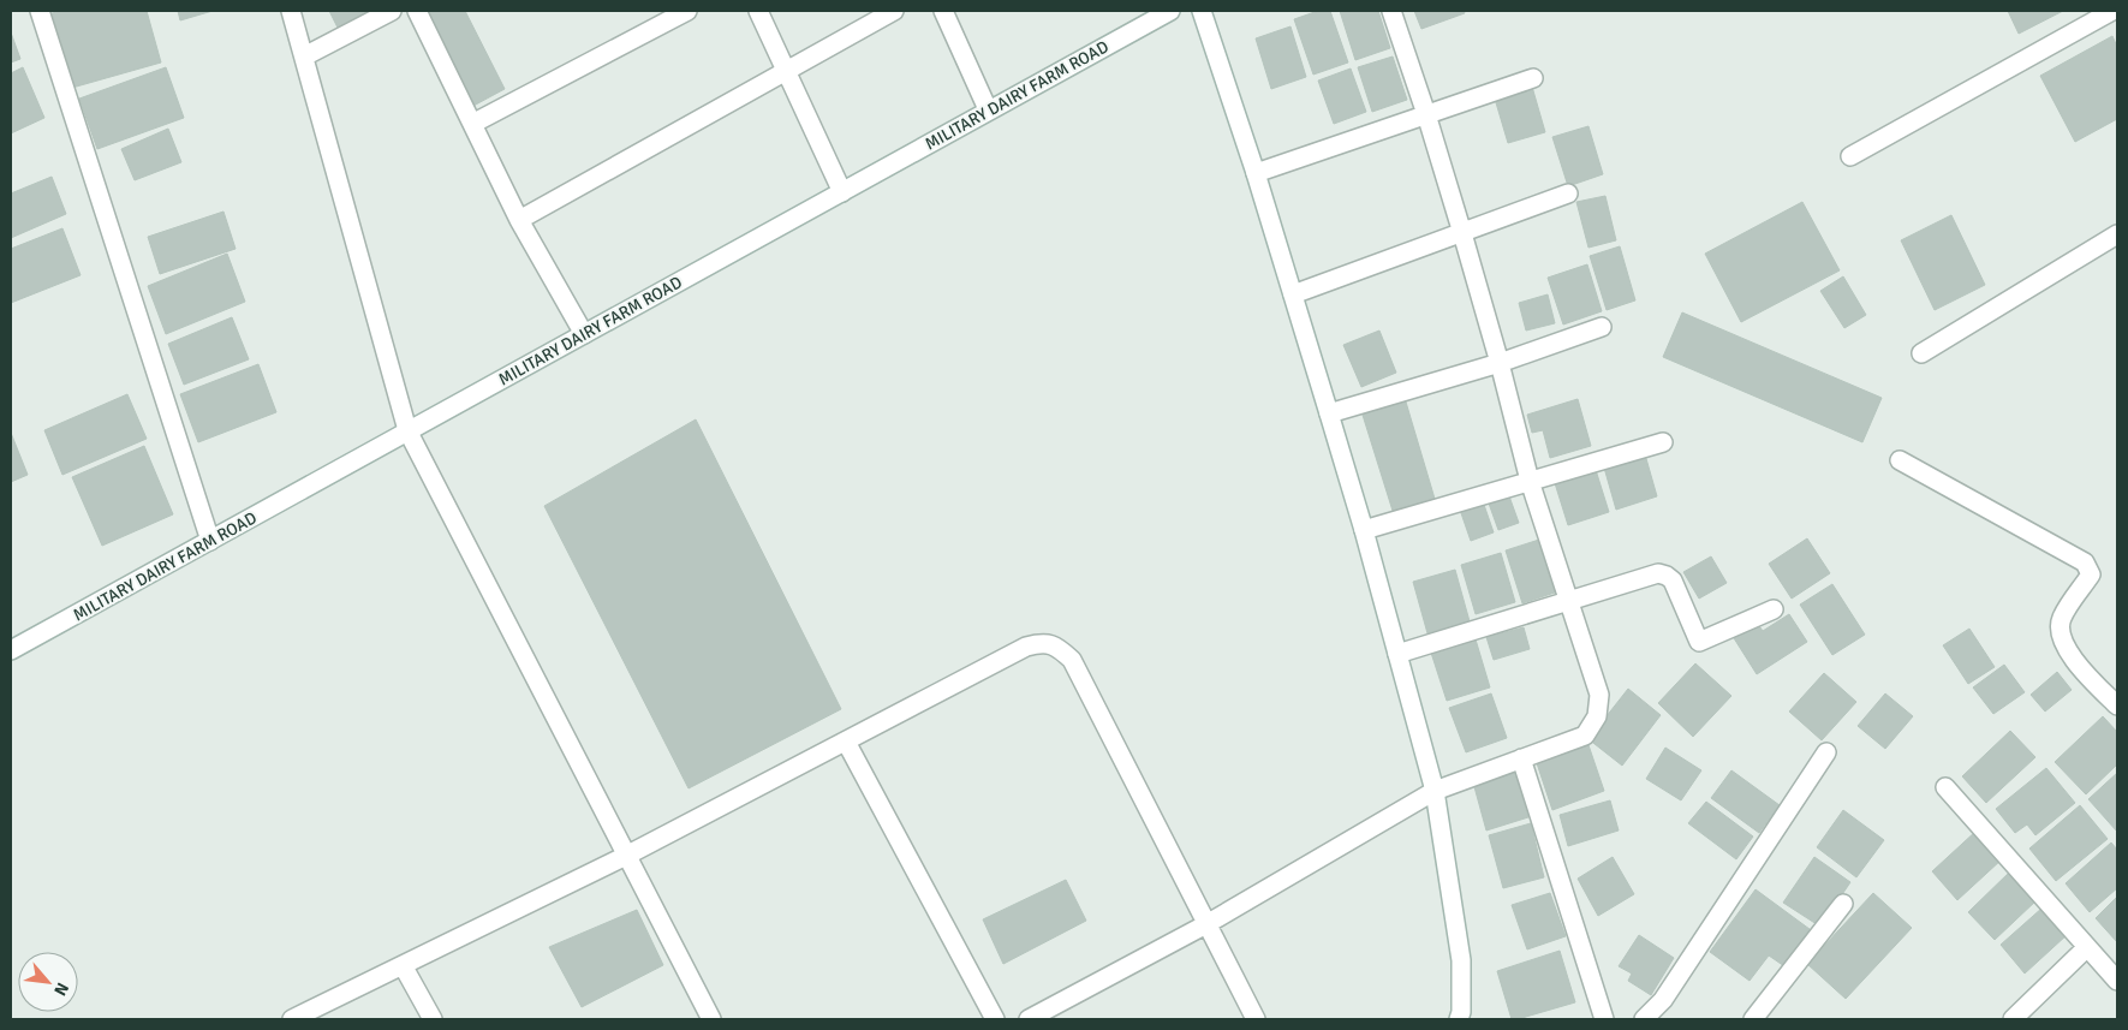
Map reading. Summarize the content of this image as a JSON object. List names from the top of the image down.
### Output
{
  "streets": {
    "street": ["MILITARY DAIRY FARM ROAD"]
  },
  "north": "bottom right"
}
